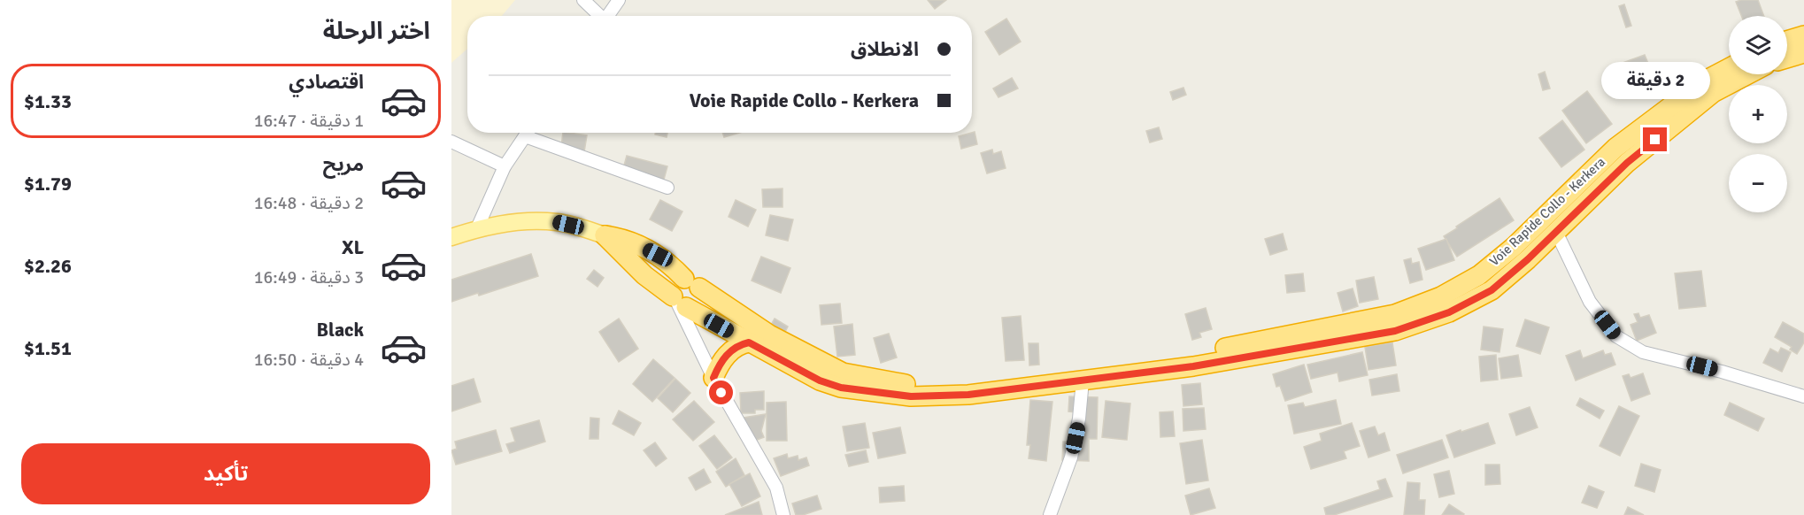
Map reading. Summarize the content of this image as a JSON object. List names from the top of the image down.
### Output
{
  "streets": {
    "highway": ["Voie Rapide Collo - Kerkera"]
  },
  "page": {
    "heading": "اختر الرحلة",
    "map_buttons": ["+", "−"],
    "banner": ["الانطلاق", "Voie Rapide Collo - Kerkera"],
    "bubble": "2 دقيقة",
    "list": [
      {
        "name": "اقتصادي",
        "note": "1 دقيقة · 16:47",
        "value": "$1.33"
      },
      {
        "name": "مريح",
        "note": "2 دقيقة · 16:48",
        "value": "$1.79"
      },
      {
        "name": "XL",
        "note": "3 دقيقة · 16:49",
        "value": "$2.26"
      },
      {
        "name": "Black",
        "note": "4 دقيقة · 16:50",
        "value": "$1.51"
      }
    ],
    "buttons": "تأكيد"
  }
}
